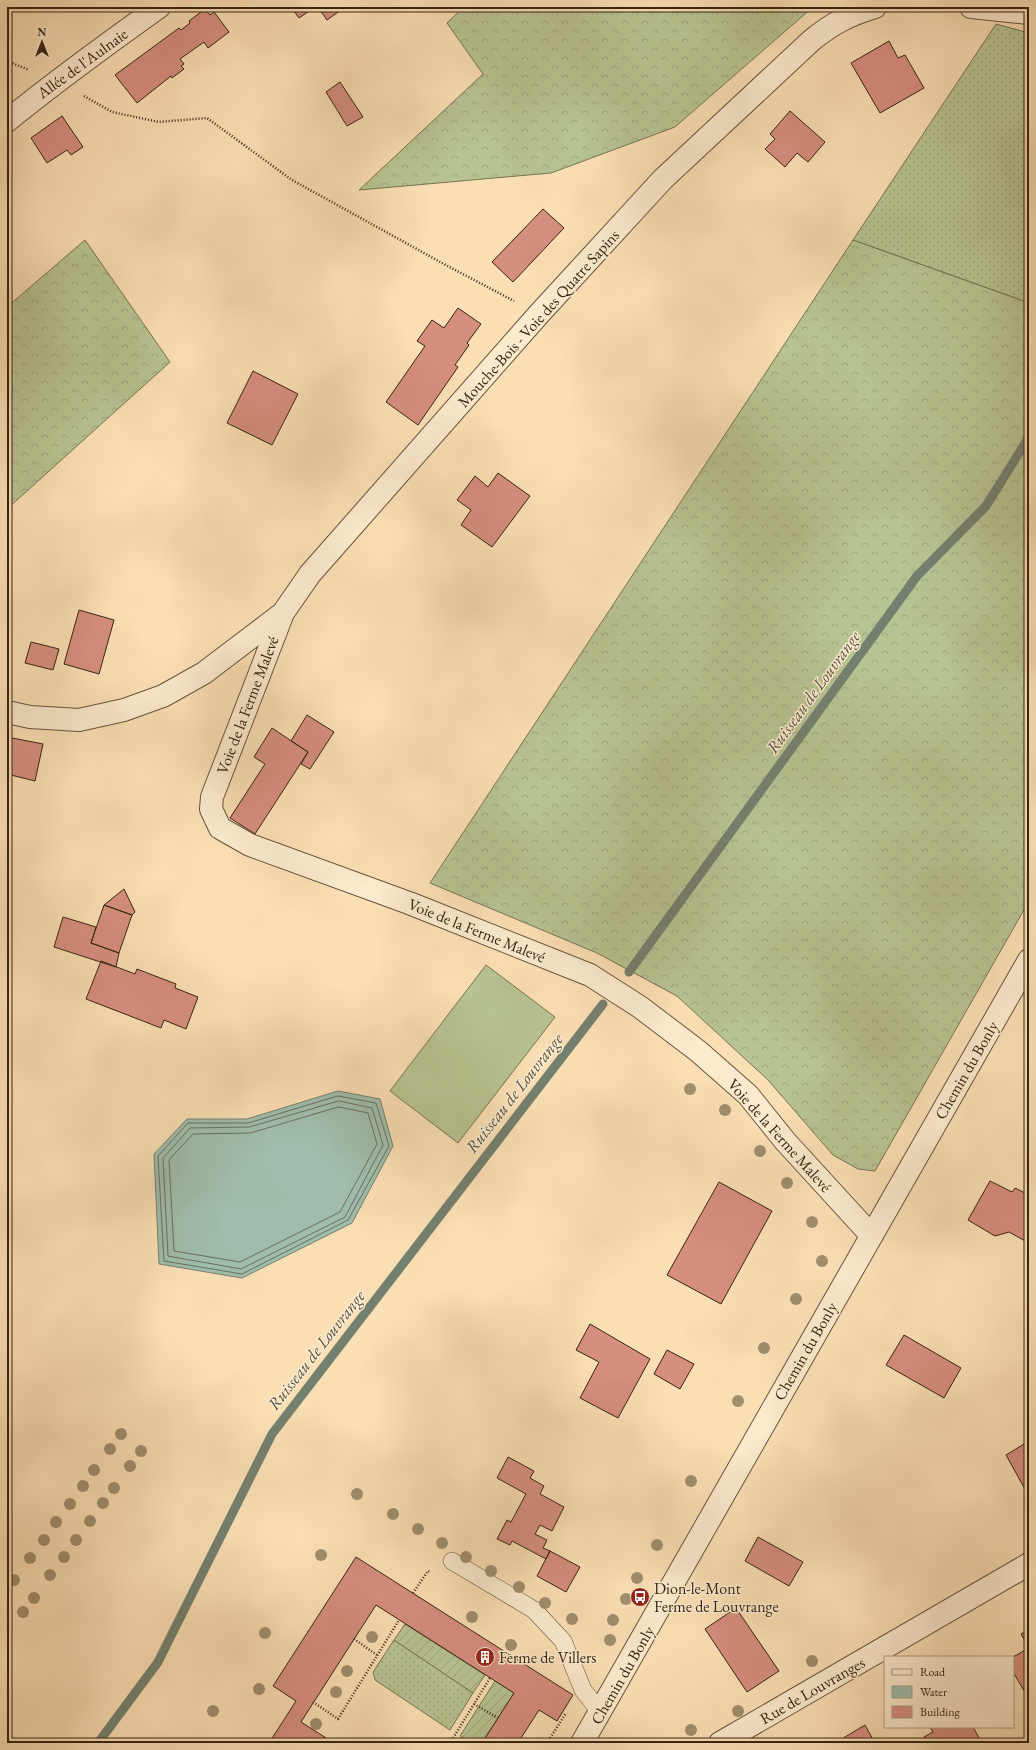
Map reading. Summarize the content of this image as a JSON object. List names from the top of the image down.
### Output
{
  "streets": {
    "street": [
      "Allée de l'Aulnaie",
      "Mouche-Bois - Voie des Quatre Sapins",
      "Voie de la Ferme Malevé",
      "Chemin du Bonly",
      "Rue de Louvranges"
    ]
  },
  "crossings": [
    ["Mouche-Bois - Voie des Quatre Sapins", "Voie de la Ferme Malevé"],
    ["Voie de la Ferme Malevé", "Chemin du Bonly"]
  ],
  "water": ["Ruisseau de Louvrange"],
  "places": {
    "bus stop": ["Dion-le-Mont Ferme de Louvrange"],
    "building": ["Ferme de Villers"]
  },
  "legend": ["Road", "Water", "Building"],
  "north": "top"
}
